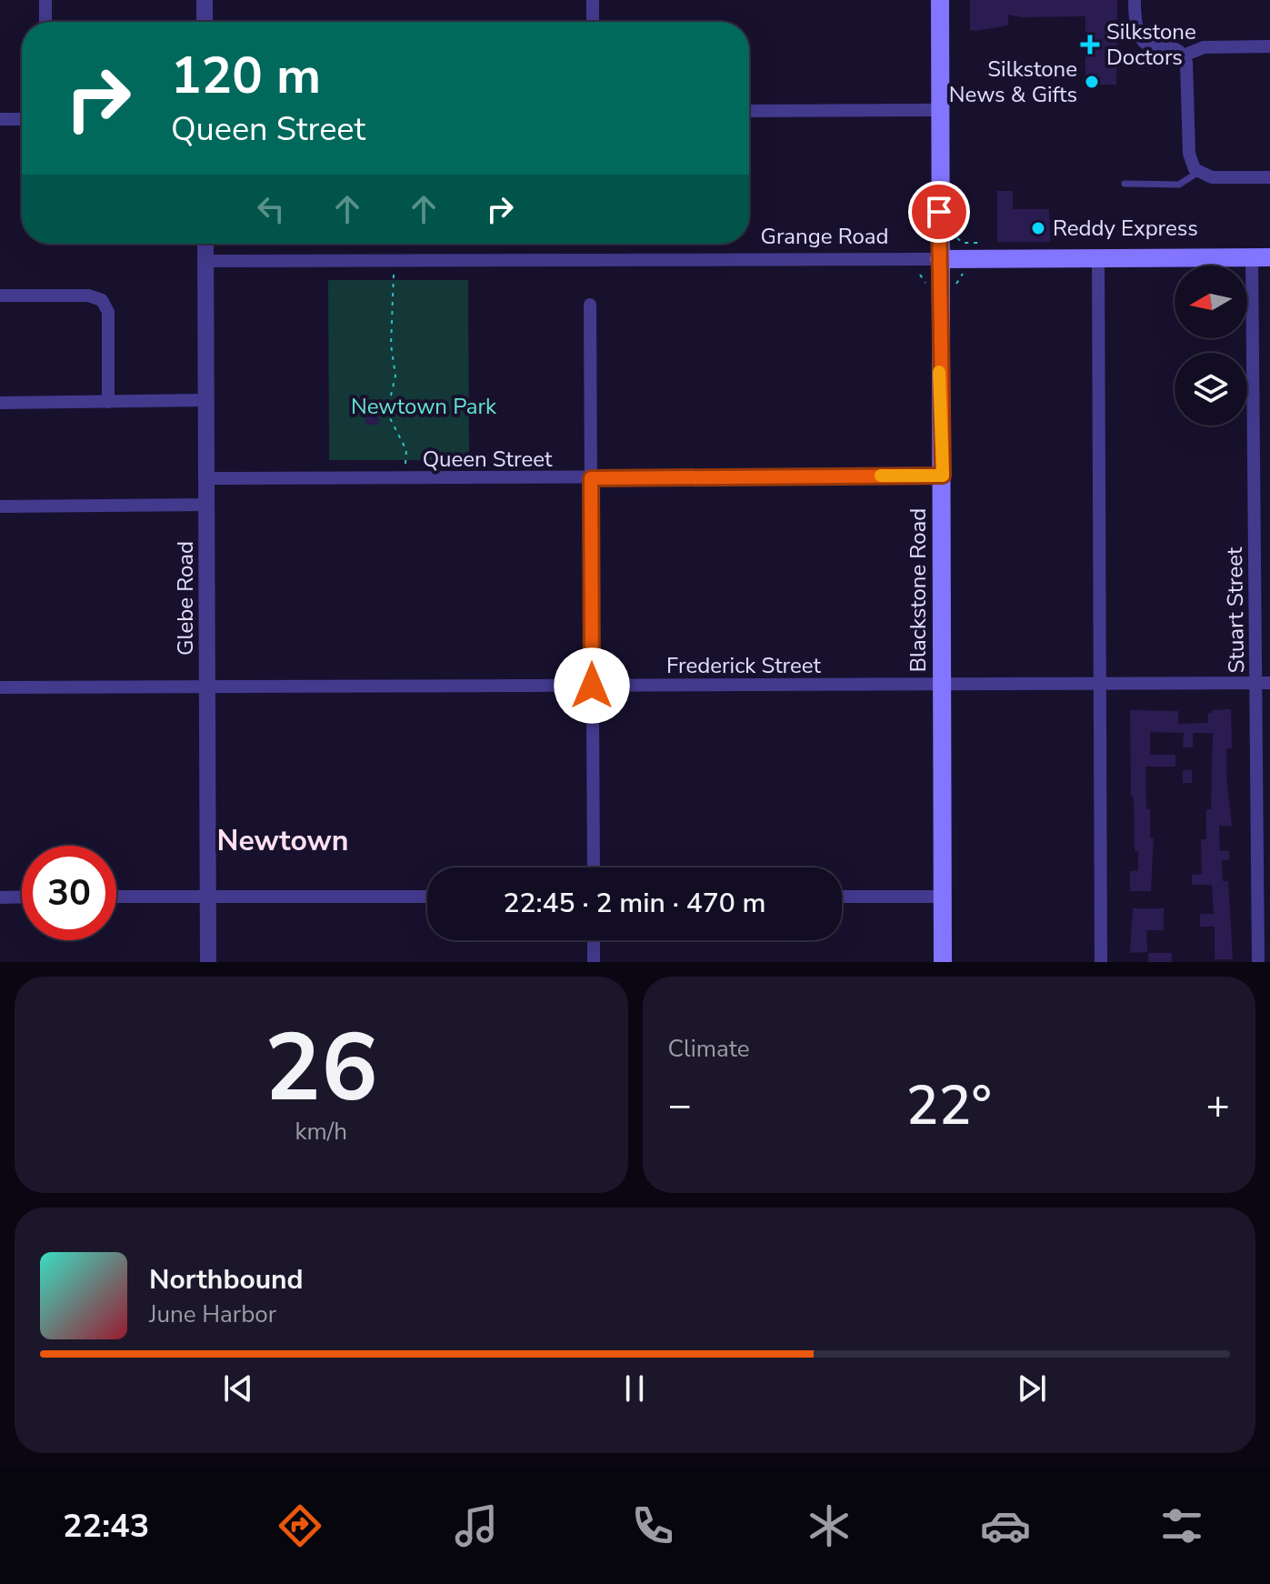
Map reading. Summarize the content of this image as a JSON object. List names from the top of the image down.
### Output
{
  "streets": {
    "main road": ["Grange Road", "Blackstone Road"],
    "street": [
      "Queen Street",
      "Glebe Road",
      "Stuart Street",
      "Frederick Street"
    ]
  },
  "crossings": [
    ["Grange Road", "Blackstone Road"],
    ["Grange Road", "Glebe Road"],
    ["Grange Road", "Stuart Street"],
    ["Queen Street", "Blackstone Road"],
    ["Queen Street", "Glebe Road"],
    ["Blackstone Road", "Frederick Street"],
    ["Glebe Road", "Frederick Street"],
    ["Stuart Street", "Frederick Street"]
  ],
  "districts": ["Newtown"],
  "parks": ["Newtown Park"],
  "places": {
    "health": ["Silkstone Doctors"],
    "other": ["Silkstone News & Gifts", "Reddy Express"]
  },
  "north": "left",
  "page": {
    "turn": ["120 m", "Queen Street"],
    "limit": "30",
    "trip": "22:45 · 2 min · 470 m",
    "tile": [
      ["26", "km/h"],
      "Climate"
    ],
    "heat": ["−", "22°", "+"],
    "song": ["Northbound", "June Harbor"],
    "tabs": "22:43"
  }
}
